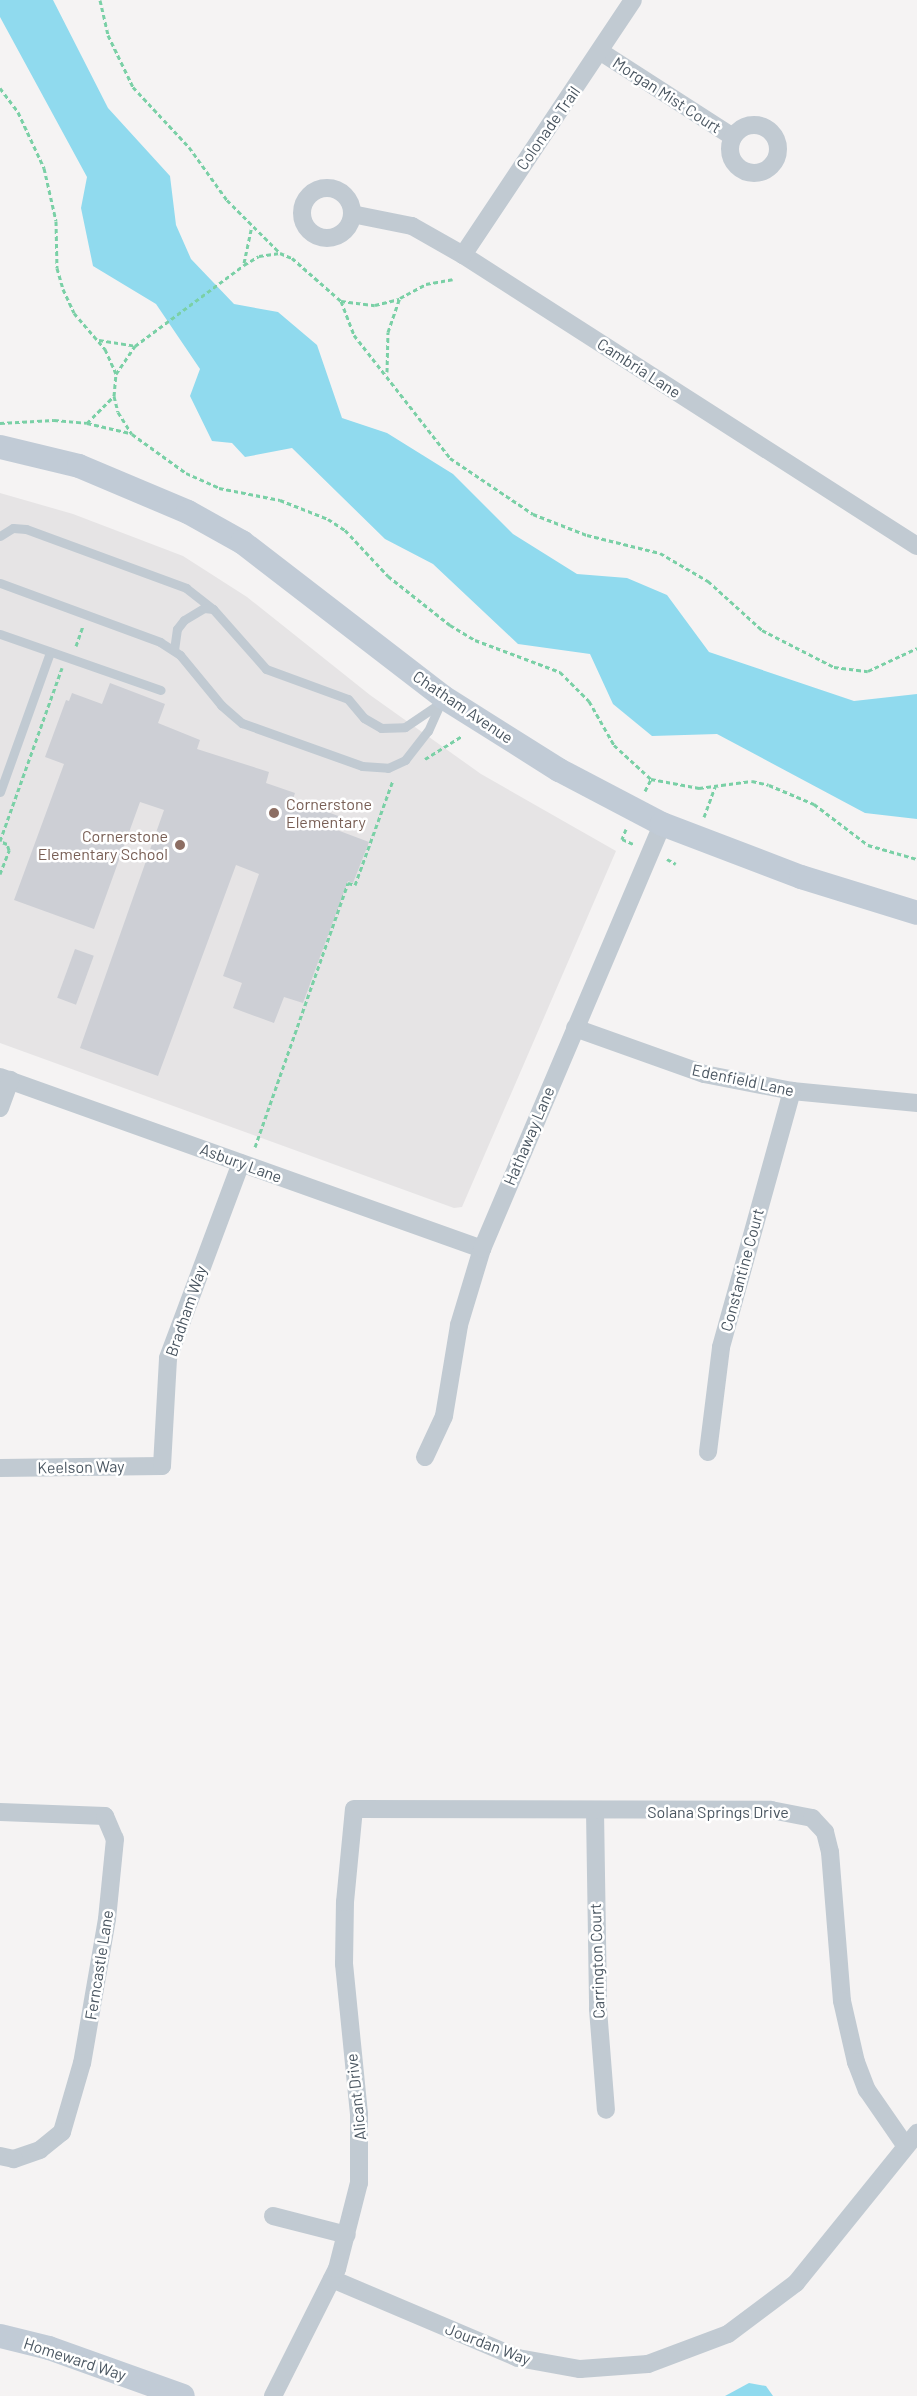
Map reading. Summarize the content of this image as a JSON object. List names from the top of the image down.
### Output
{
  "streets": {
    "street": [
      "Morgan Mist Court",
      "Colonade Trail",
      "Cambria Lane",
      "Chatham Avenue",
      "Edenfield Lane",
      "Hathaway Lane",
      "Asbury Lane",
      "Constantine Court",
      "Bradham Way",
      "Keelson Way",
      "Solana Springs Drive",
      "Carrington Court",
      "Ferncastle Lane",
      "Alicant Drive",
      "Jourdan Way",
      "Homeward Way"
    ]
  },
  "crossings": [
    ["Morgan Mist Court", "Colonade Trail"],
    ["Colonade Trail", "Cambria Lane"],
    ["Chatham Avenue", "Hathaway Lane"],
    ["Edenfield Lane", "Hathaway Lane"],
    ["Edenfield Lane", "Constantine Court"],
    ["Hathaway Lane", "Asbury Lane"],
    ["Asbury Lane", "Bradham Way"],
    ["Bradham Way", "Keelson Way"],
    ["Solana Springs Drive", "Carrington Court"],
    ["Solana Springs Drive", "Alicant Drive"],
    ["Solana Springs Drive", "Jourdan Way"],
    ["Alicant Drive", "Jourdan Way"]
  ],
  "places": ["Cornerstone Elementary", "Cornerstone Elementary School"]
}
